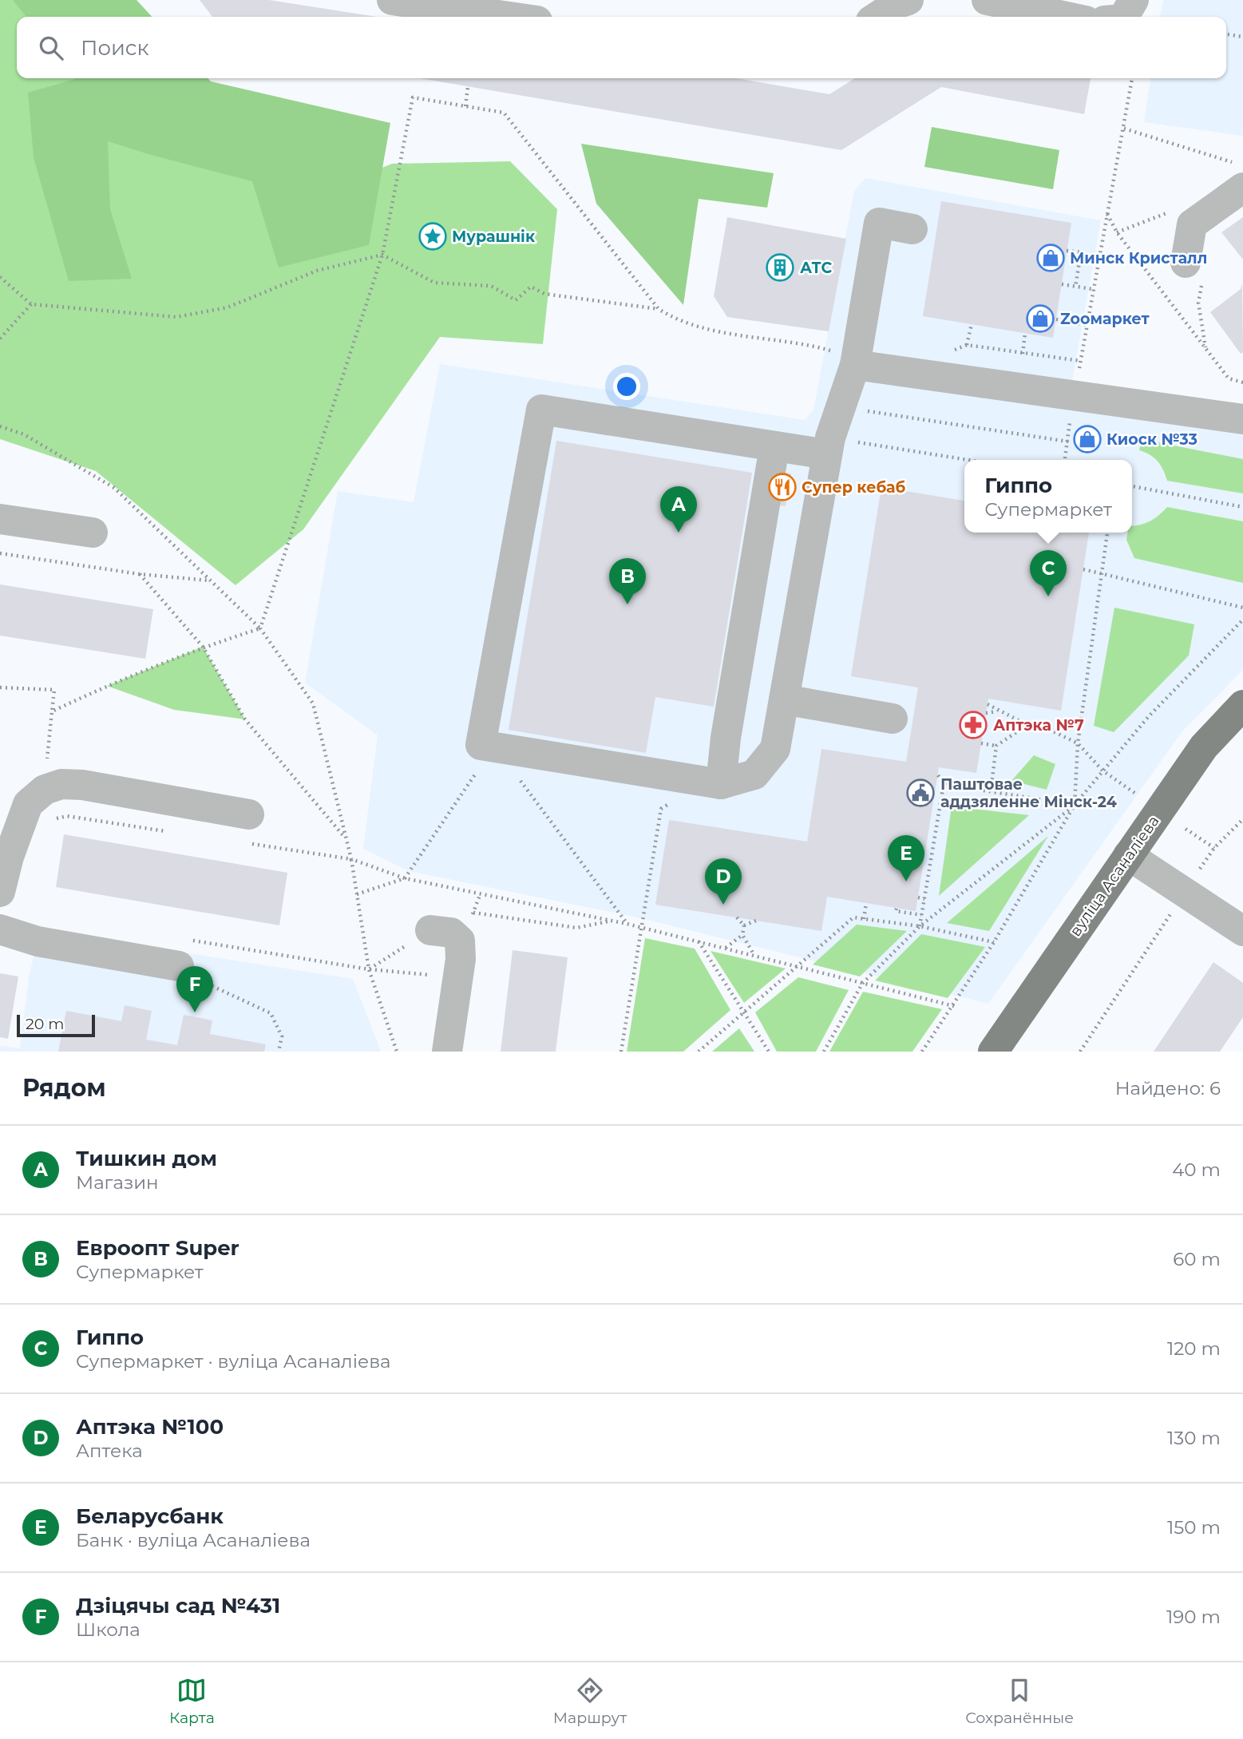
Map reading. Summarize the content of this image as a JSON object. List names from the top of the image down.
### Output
{
  "streets": {
    "main road": ["вуліца Асаналіева"]
  },
  "places": {
    "place": ["Мурашнік"],
    "shop": ["Минск Кристалл", "Zooмаркет", "Киоск №33"],
    "building": ["АТС"],
    "restaurant": ["Супер кебаб"],
    "pharmacy": ["Аптэка №7"],
    "public building": ["Паштовае аддзяленне Мінск-24"]
  },
  "scale_bar": "20 m",
  "page": {
    "search": "Поиск",
    "popup": ["Гиппо", "Супермаркет"],
    "pins": [
      "A",
      "C",
      "B",
      "E",
      "D",
      "F"
    ],
    "scale": "20 m",
    "heading": ["Рядом", "Найдено: 6"],
    "list": [
      {
        "mark": "A",
        "name": "Тишкин дом",
        "note": "Магазин",
        "value": "40 m"
      },
      {
        "mark": "B",
        "name": "Евроопт Super",
        "note": "Супермаркет",
        "value": "60 m"
      },
      {
        "mark": "C",
        "name": "Гиппо",
        "note": "Супермаркет · вуліца Асаналіева",
        "value": "120 m"
      },
      {
        "mark": "D",
        "name": "Аптэка №100",
        "note": "Аптека",
        "value": "130 m"
      },
      {
        "mark": "E",
        "name": "Беларусбанк",
        "note": "Банк · вуліца Асаналіева",
        "value": "150 m"
      },
      {
        "mark": "F",
        "name": "Дзіцячы сад №431",
        "note": "Школа",
        "value": "190 m"
      }
    ],
    "nav": ["Карта", "Маршрут", "Сохранённые"]
  }
}
